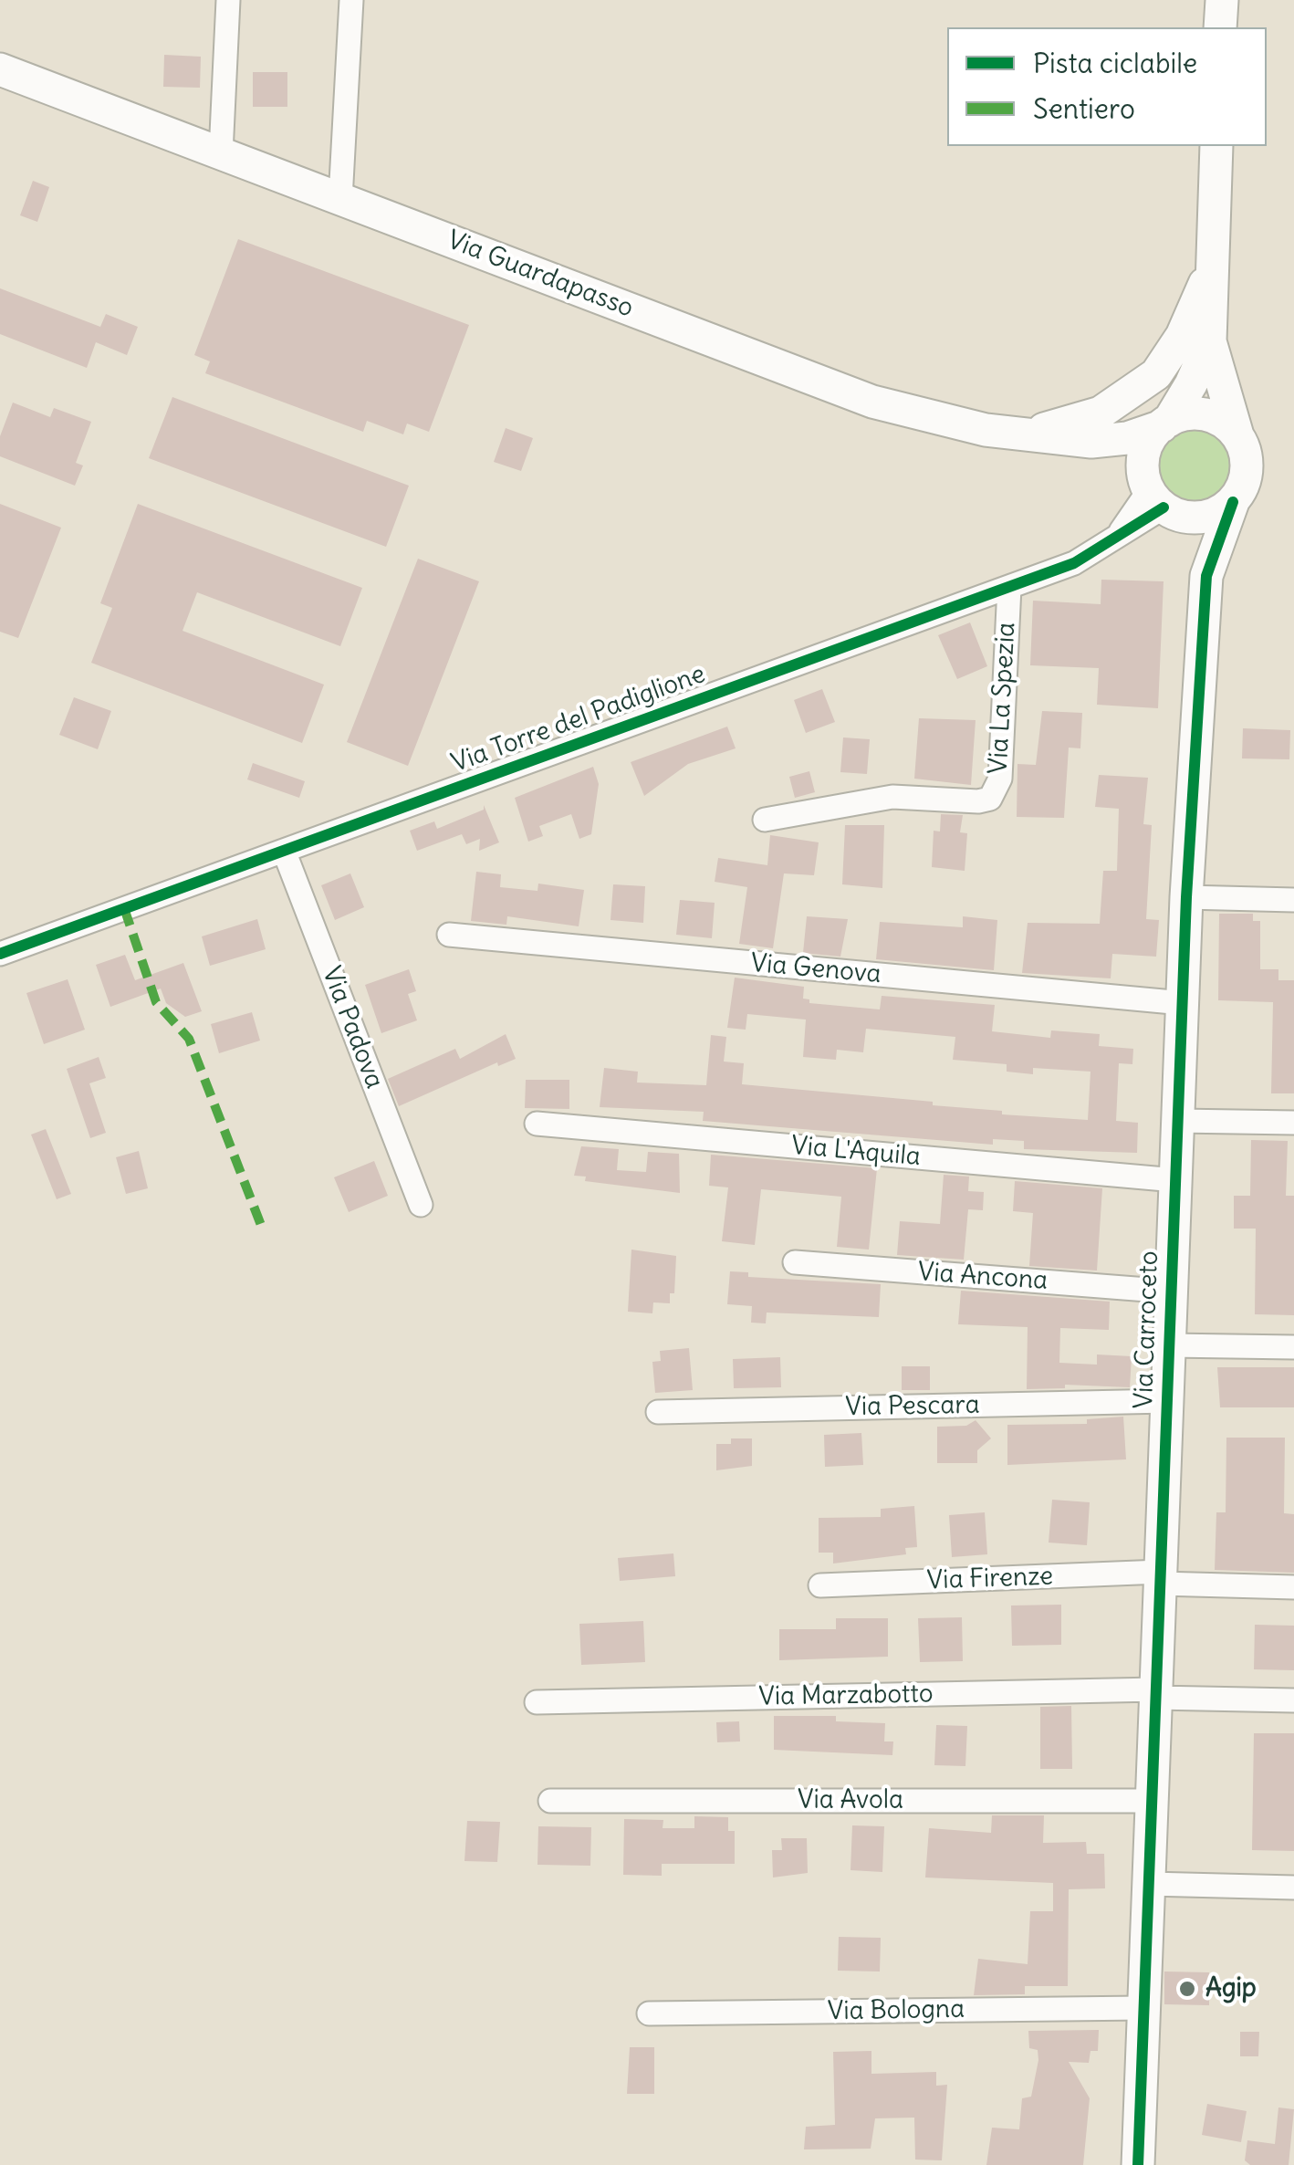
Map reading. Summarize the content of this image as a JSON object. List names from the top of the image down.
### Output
{
  "streets": {
    "street": [
      "Via Guardapasso",
      "Via La Spezia",
      "Via Torre del Padiglione",
      "Via Genova",
      "Via Padova",
      "Via L'Aquila",
      "Via Ancona",
      "Via Carroceto",
      "Via Pescara",
      "Via Firenze",
      "Via Marzabotto",
      "Via Avola",
      "Via Bologna"
    ]
  },
  "crossings": [
    ["Via Guardapasso", "Via Torre del Padiglione"],
    ["Via Guardapasso", "Via Carroceto"],
    ["Via La Spezia", "Via Torre del Padiglione"],
    ["Via Torre del Padiglione", "Via Padova"],
    ["Via Torre del Padiglione", "Via Carroceto"],
    ["Via Genova", "Via Carroceto"],
    ["Via L'Aquila", "Via Carroceto"],
    ["Via Ancona", "Via Carroceto"],
    ["Via Carroceto", "Via Pescara"],
    ["Via Carroceto", "Via Firenze"],
    ["Via Carroceto", "Via Marzabotto"],
    ["Via Carroceto", "Via Avola"],
    ["Via Carroceto", "Via Bologna"]
  ],
  "places": ["Agip"],
  "legend": ["Pista ciclabile", "Sentiero"]
}
